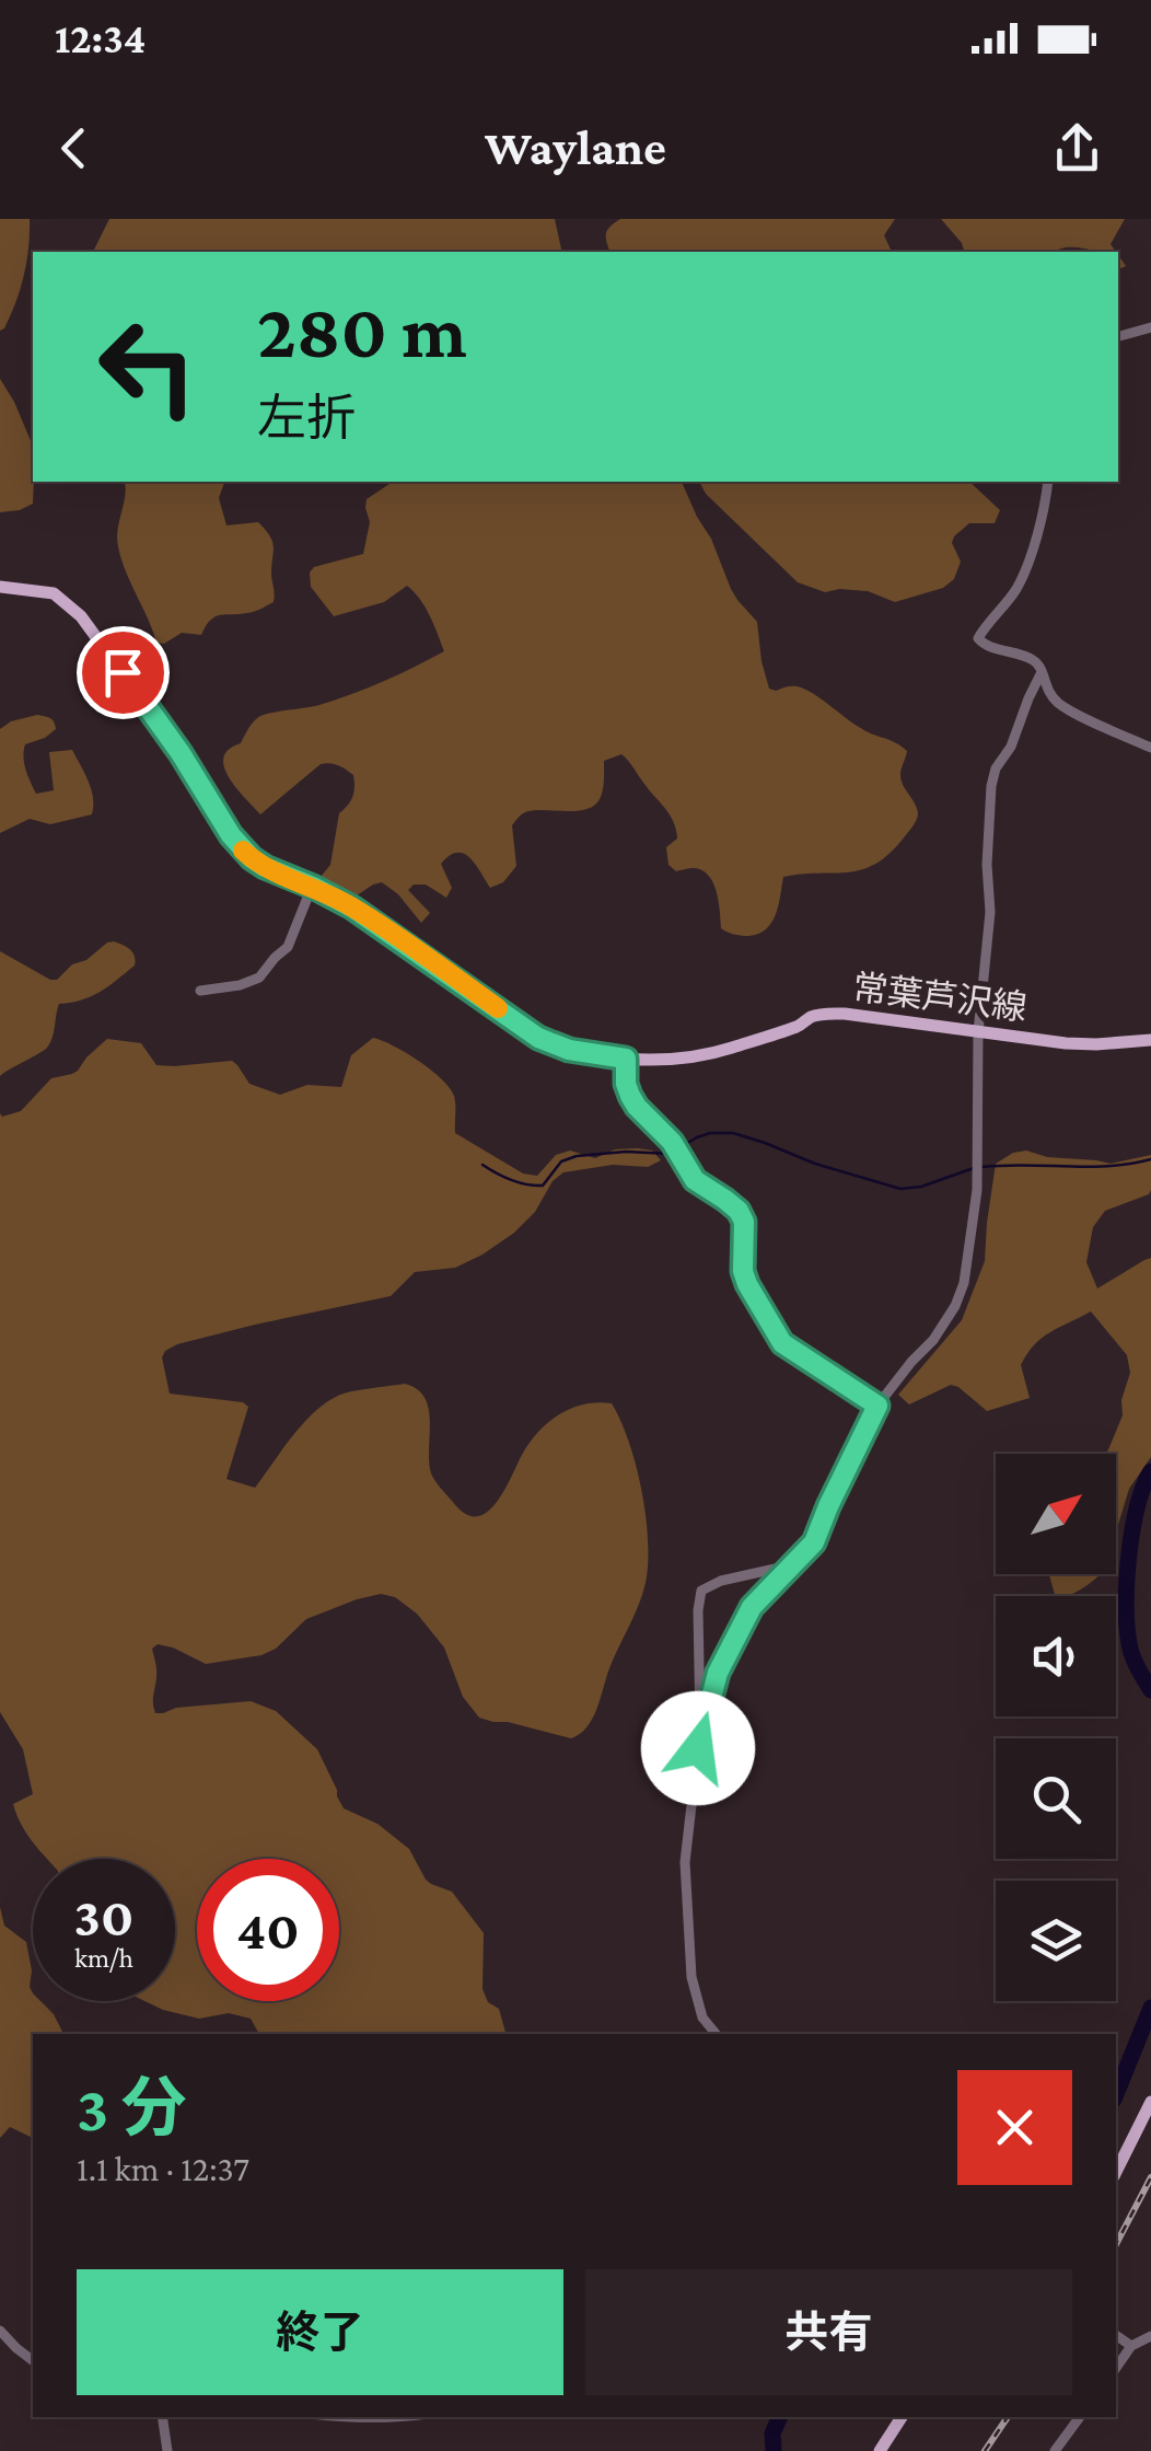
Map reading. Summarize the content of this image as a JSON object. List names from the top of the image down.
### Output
{
  "streets": {
    "main road": ["常葉芦沢線"]
  },
  "north": "top right",
  "page": {
    "status": "12:34",
    "header": "Waylane",
    "turn": ["280 m", "左折"],
    "speed": "30 km/h",
    "limit": "40",
    "heading": ["3 分", "1.1 km · 12:37"],
    "buttons": ["終了", "共有"]
  }
}
